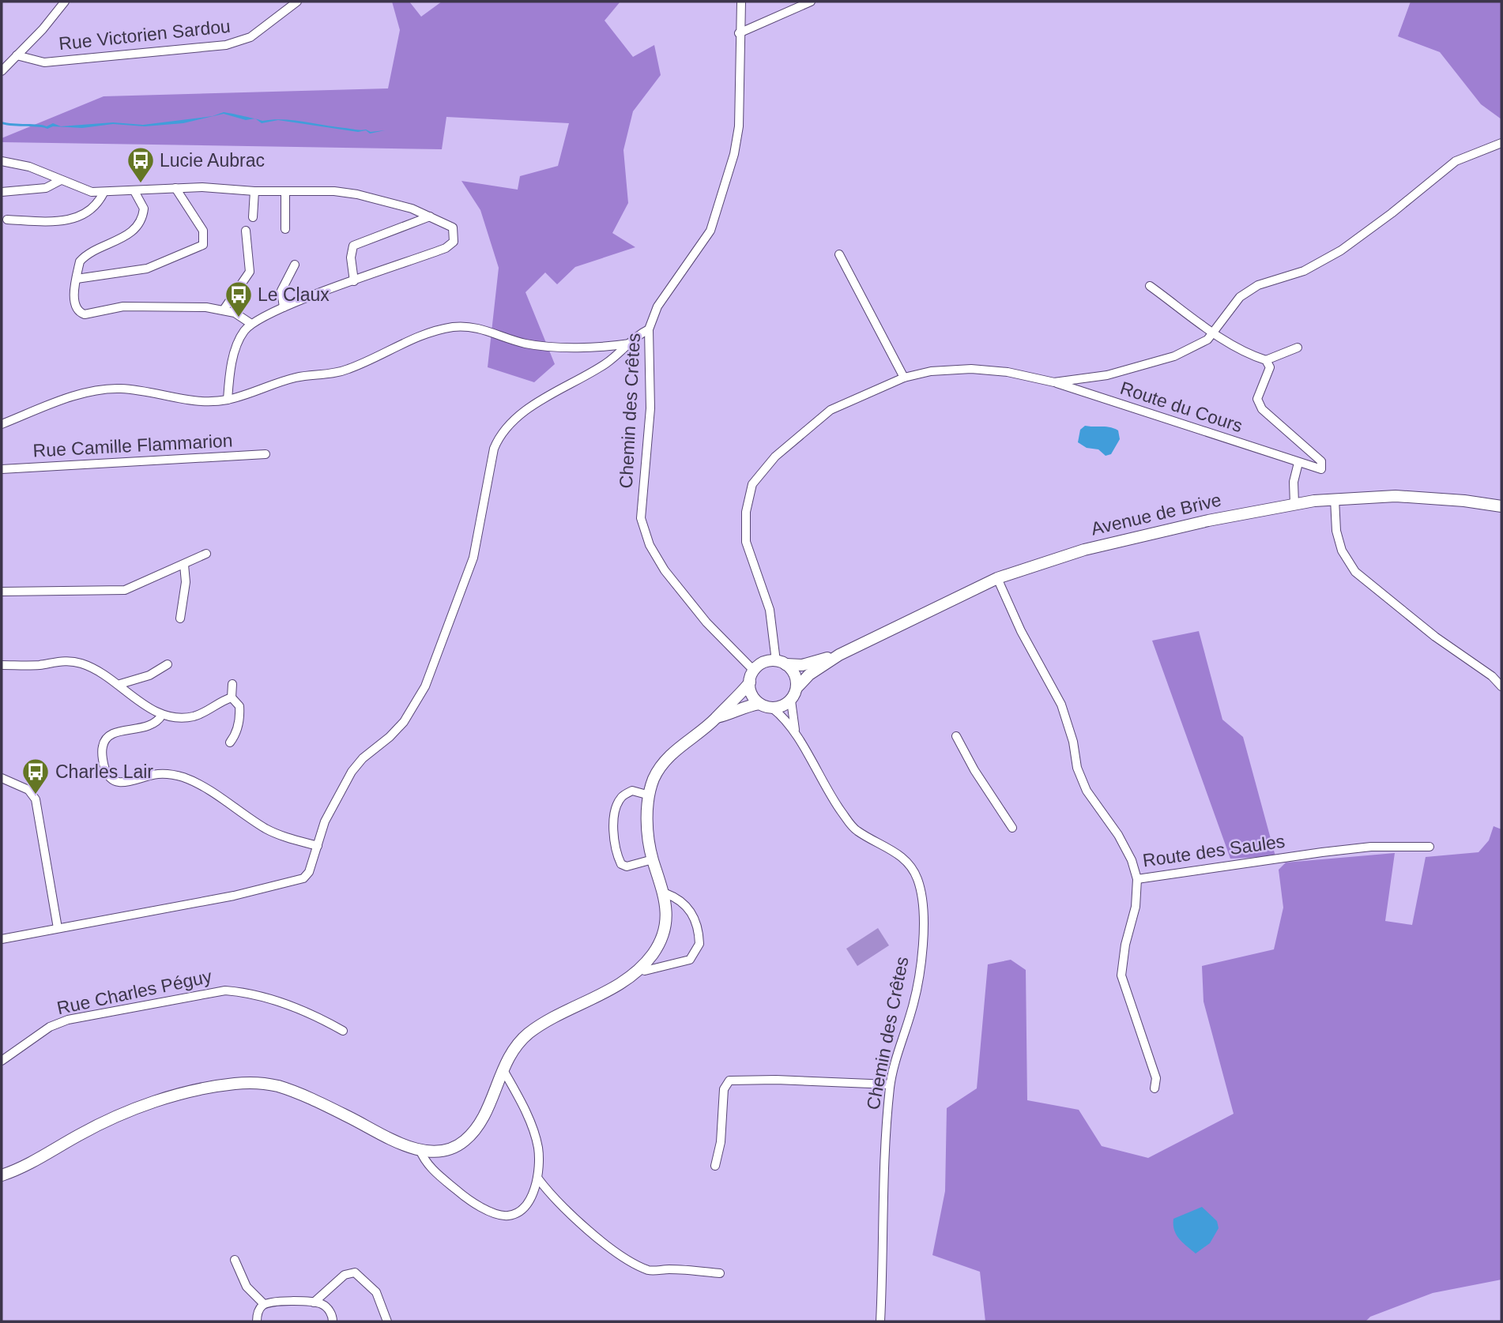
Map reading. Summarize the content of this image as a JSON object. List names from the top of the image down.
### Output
{
  "streets": {
    "street": [
      "Rue Victorien Sardou",
      "Route du Cours",
      "Chemin des Crêtes",
      "Rue Camille Flammarion",
      "Avenue de Brive",
      "Route des Saules",
      "Rue Charles Péguy"
    ]
  },
  "crossings": [
    ["Route du Cours", "Chemin des Crêtes"],
    ["Avenue de Brive", "Route des Saules"]
  ],
  "places": {
    "bus stop": ["Lucie Aubrac", "Le Claux", "Charles Lair"]
  }
}
